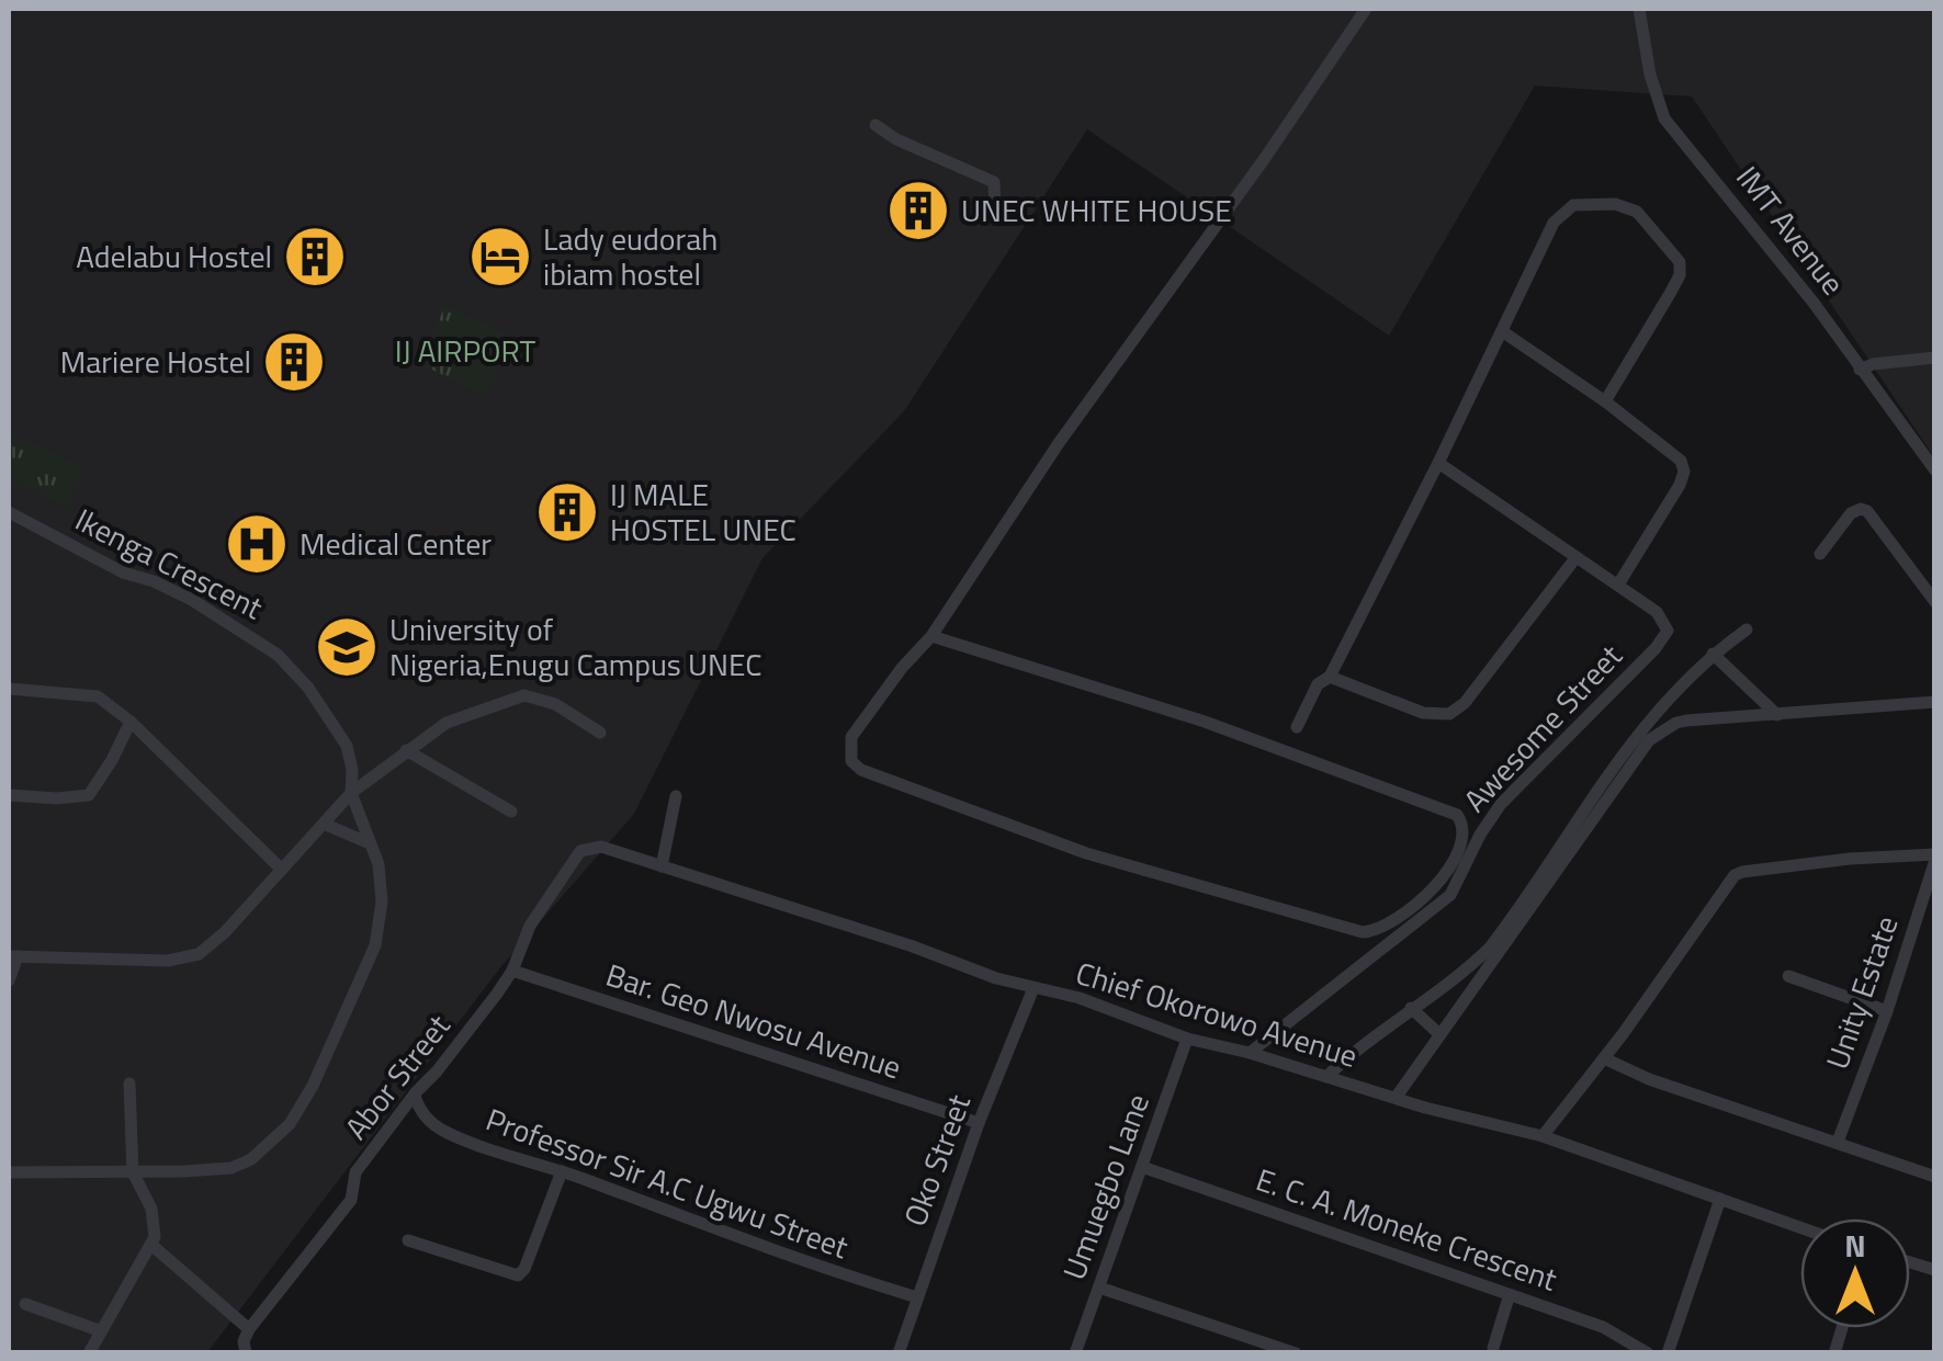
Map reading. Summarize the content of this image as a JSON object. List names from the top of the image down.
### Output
{
  "streets": {
    "street": [
      "IMT Avenue",
      "Ikenga Crescent",
      "Awesome Street",
      "Unity Estate",
      "Chief Okorowo Avenue",
      "Bar. Geo Nwosu Avenue",
      "Abor Street",
      "Oko Street",
      "Professor Sir A.C Ugwu Street",
      "Umuegbo Lane",
      "E. C. A. Moneke Crescent"
    ]
  },
  "crossings": [
    ["Awesome Street", "Chief Okorowo Avenue"],
    ["Chief Okorowo Avenue", "Abor Street"],
    ["Chief Okorowo Avenue", "Oko Street"],
    ["Chief Okorowo Avenue", "Umuegbo Lane"],
    ["Bar. Geo Nwosu Avenue", "Abor Street"],
    ["Bar. Geo Nwosu Avenue", "Oko Street"],
    ["Abor Street", "Professor Sir A.C Ugwu Street"],
    ["Oko Street", "Professor Sir A.C Ugwu Street"],
    ["Umuegbo Lane", "E. C. A. Moneke Crescent"]
  ],
  "parks": ["IJ AIRPORT"],
  "places": {
    "building": [
      "UNEC WHITE HOUSE",
      "Adelabu Hostel",
      "Mariere Hostel",
      "IJ MALE HOSTEL UNEC"
    ],
    "hotel": ["Lady eudorah ibiam hostel"],
    "hospital": ["Medical Center"],
    "school or university": ["University of Nigeria,Enugu Campus UNEC"]
  },
  "north": "top"
}
